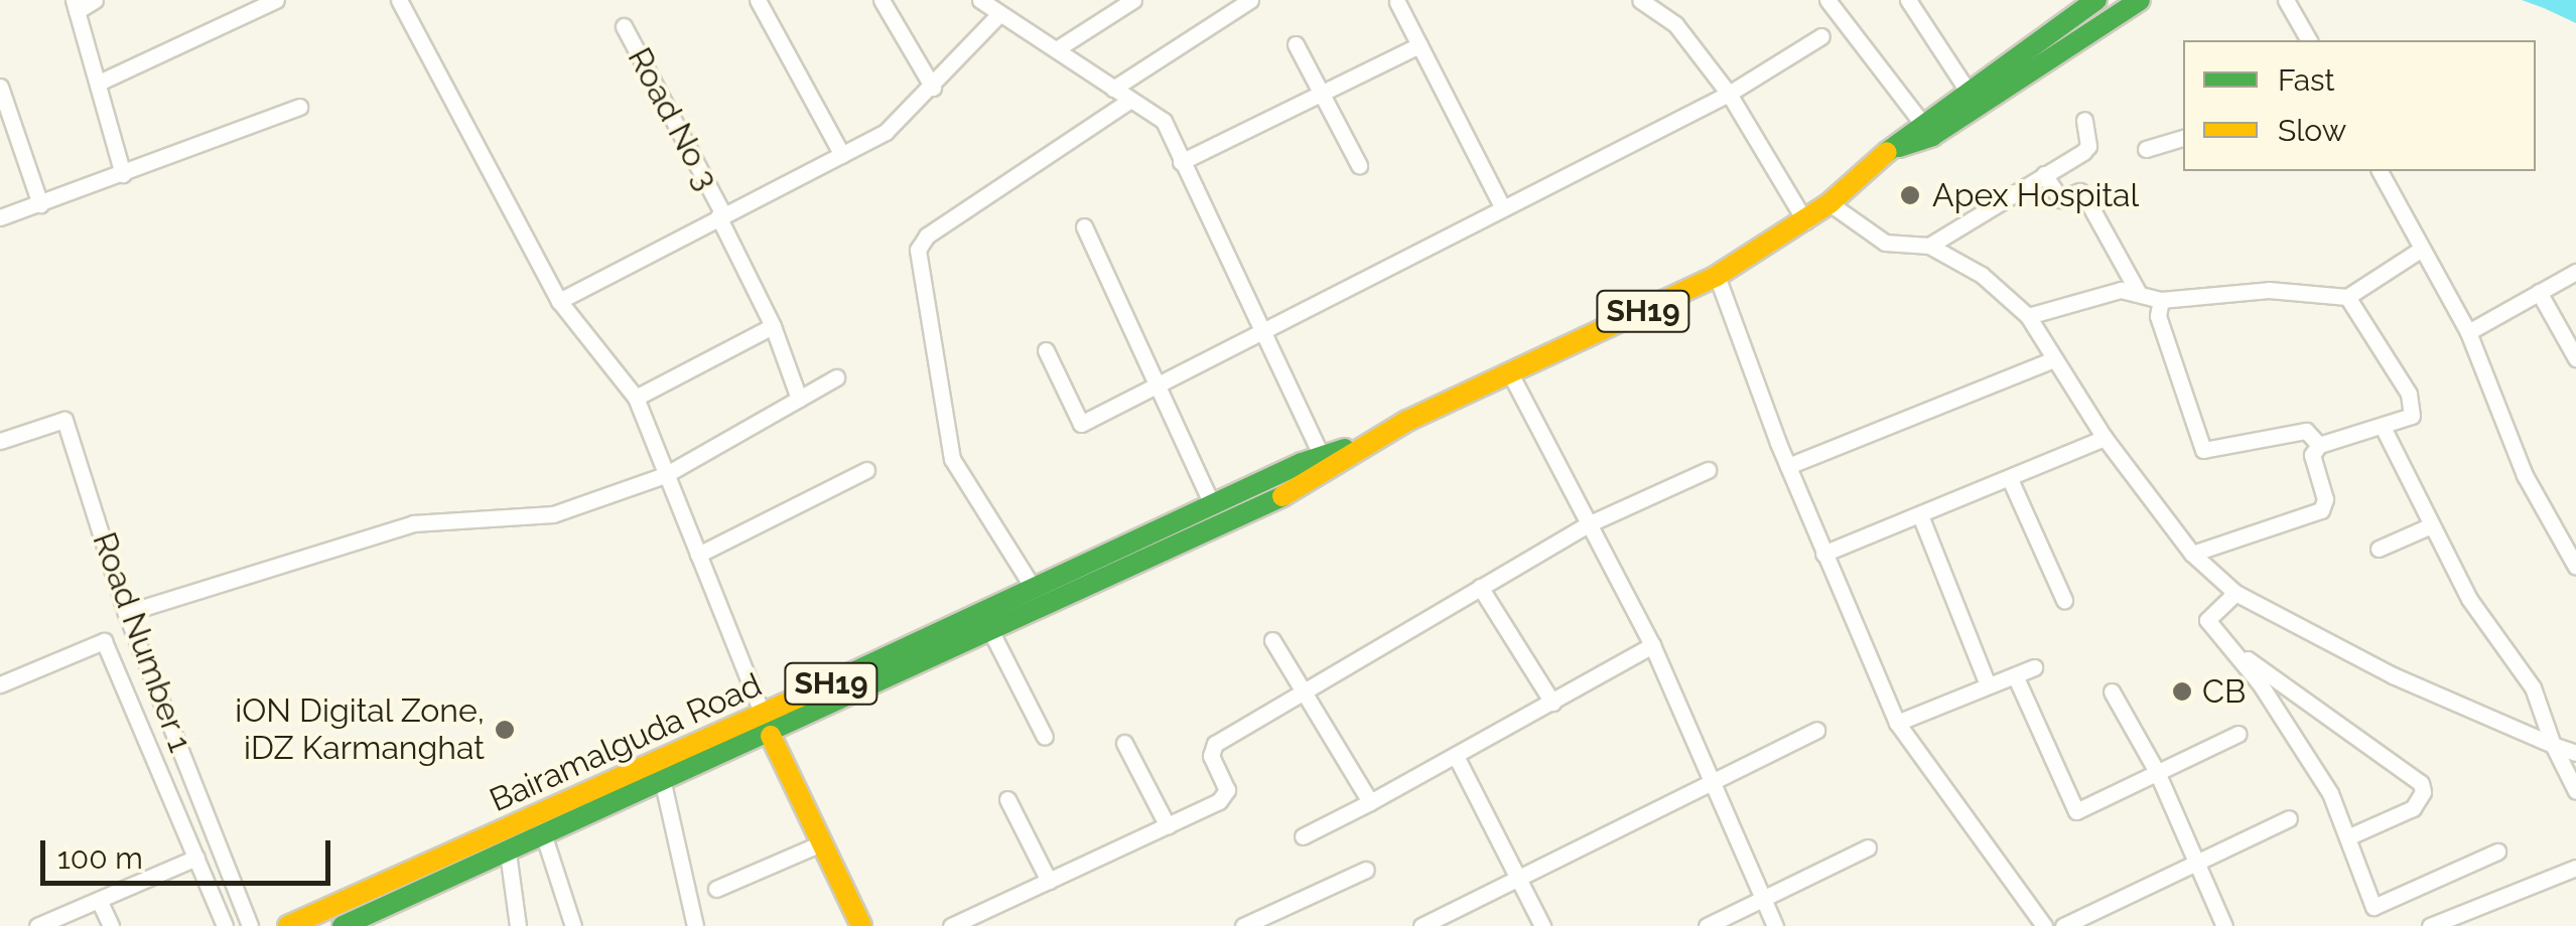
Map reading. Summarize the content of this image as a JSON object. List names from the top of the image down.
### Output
{
  "streets": {
    "main road": ["SH19", "Bairamalguda Road"],
    "street": ["Road No 3", "Road Number 1"]
  },
  "places": ["Apex Hospital", "CB", "iON Digital Zone, iDZ Karmanghat"],
  "legend": ["Fast", "Slow"],
  "scale_bar": "100 m"
}
